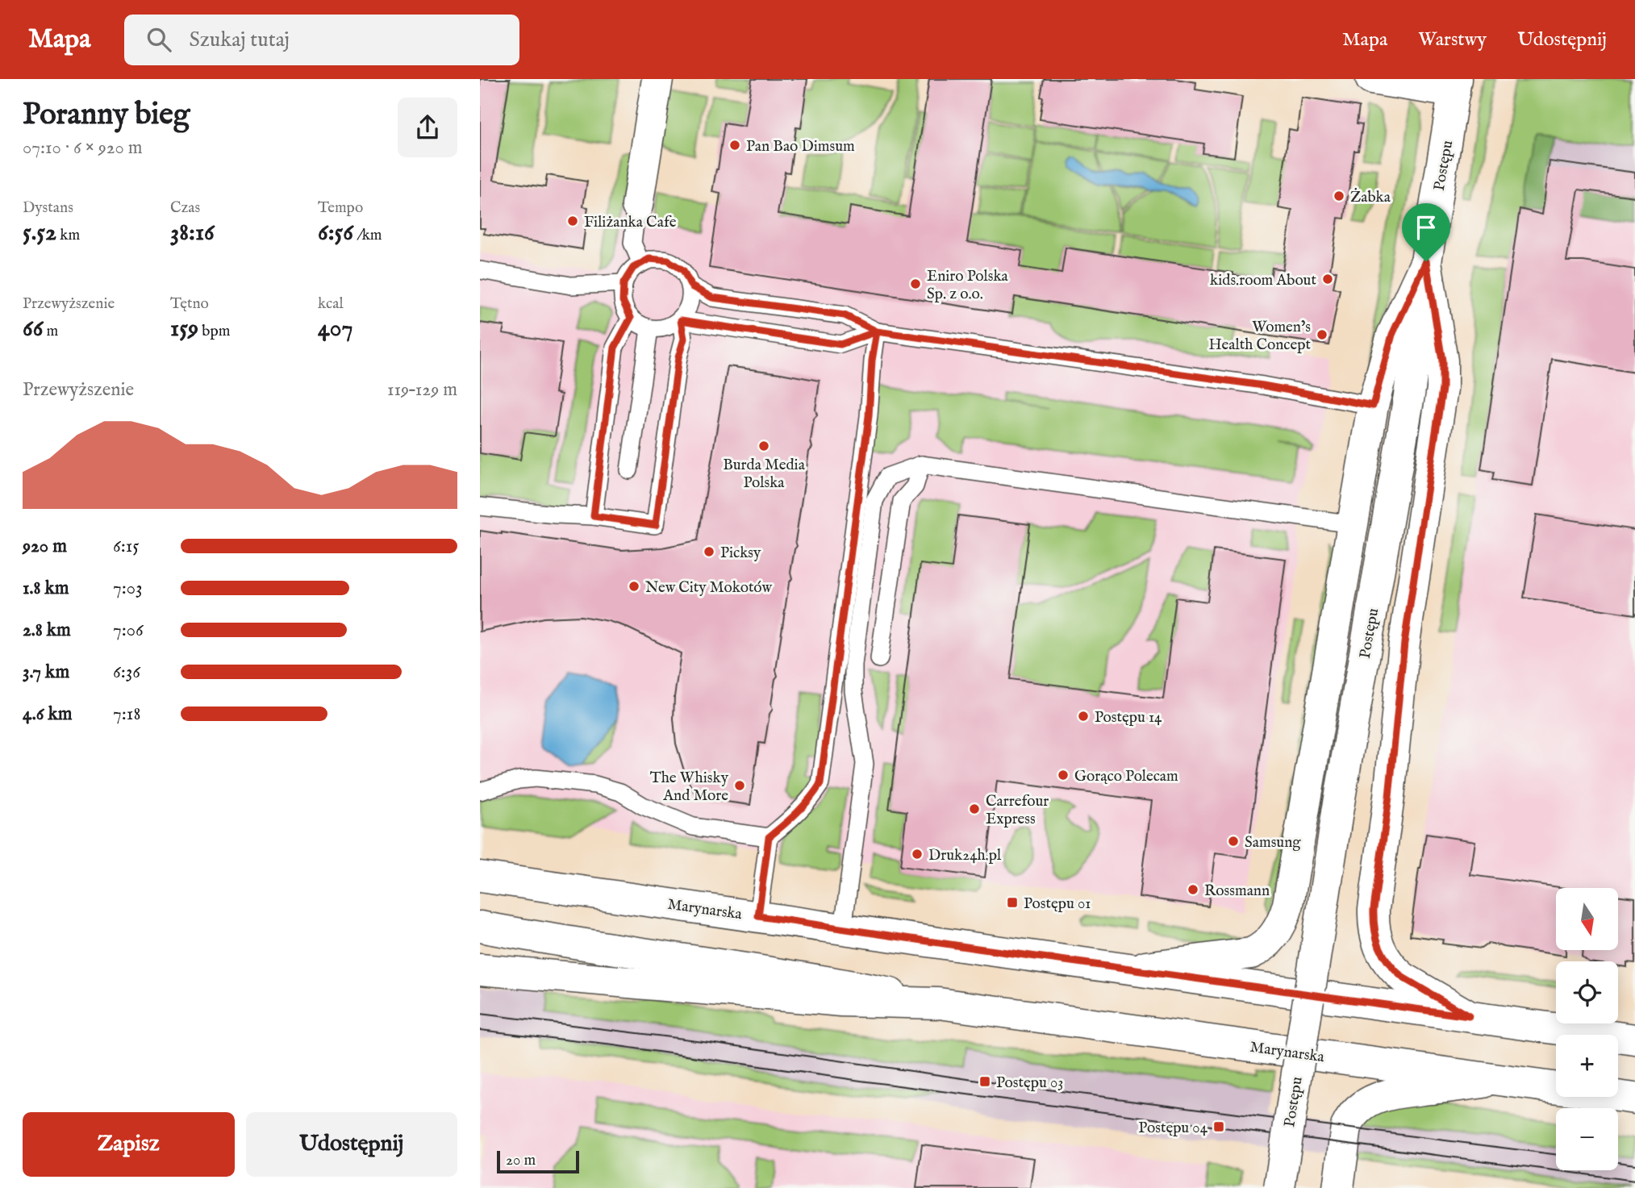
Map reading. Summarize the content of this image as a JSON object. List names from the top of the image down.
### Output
{
  "streets": {
    "street": ["Postępu", "Marynarska"]
  },
  "places": {
    "other": [
      "Pan Bao Dimsum",
      "Żabka",
      "Filiżanka Cafe",
      "kids.room About",
      "Eniro Polska Sp. z o.o.",
      "Women’s Health Concept",
      "Burda Media Polska",
      "Picksy",
      "New City Mokotów",
      "Postępu 14",
      "Gorąco Polecam",
      "The Whisky And More",
      "Carrefour Express",
      "Samsung",
      "Druk24h.pl",
      "Rossmann"
    ],
    "transit": ["Postępu 01", "Postępu 03", "Postępu 04"]
  },
  "scale_bar": "20 m",
  "north": "bottom",
  "page": {
    "header": "Mapa",
    "search": "Szukaj tutaj",
    "nav": ["Mapa", "Warstwy", "Udostępnij"],
    "heading": ["Poranny bieg", "07:10 · 6 × 920 m"],
    "stats": [
      ["Dystans", "5.52 km"],
      ["Czas", "38:16"],
      ["Tempo", "6:56 /km"],
      ["Przewyższenie", "66 m"],
      ["Tętno", "159 bpm"],
      ["kcal", "407"]
    ],
    "chart": ["Przewyższenie", "119–129 m"],
    "list": [
      {
        "name": "920 m",
        "note": "6:15"
      },
      {
        "name": "1.8 km",
        "note": "7:03"
      },
      {
        "name": "2.8 km",
        "note": "7:06"
      },
      {
        "name": "3.7 km",
        "note": "6:36"
      },
      {
        "name": "4.6 km",
        "note": "7:18"
      }
    ],
    "map_buttons": ["+", "−"],
    "buttons": ["Zapisz", "Udostępnij"],
    "scale": "20 m"
  }
}
